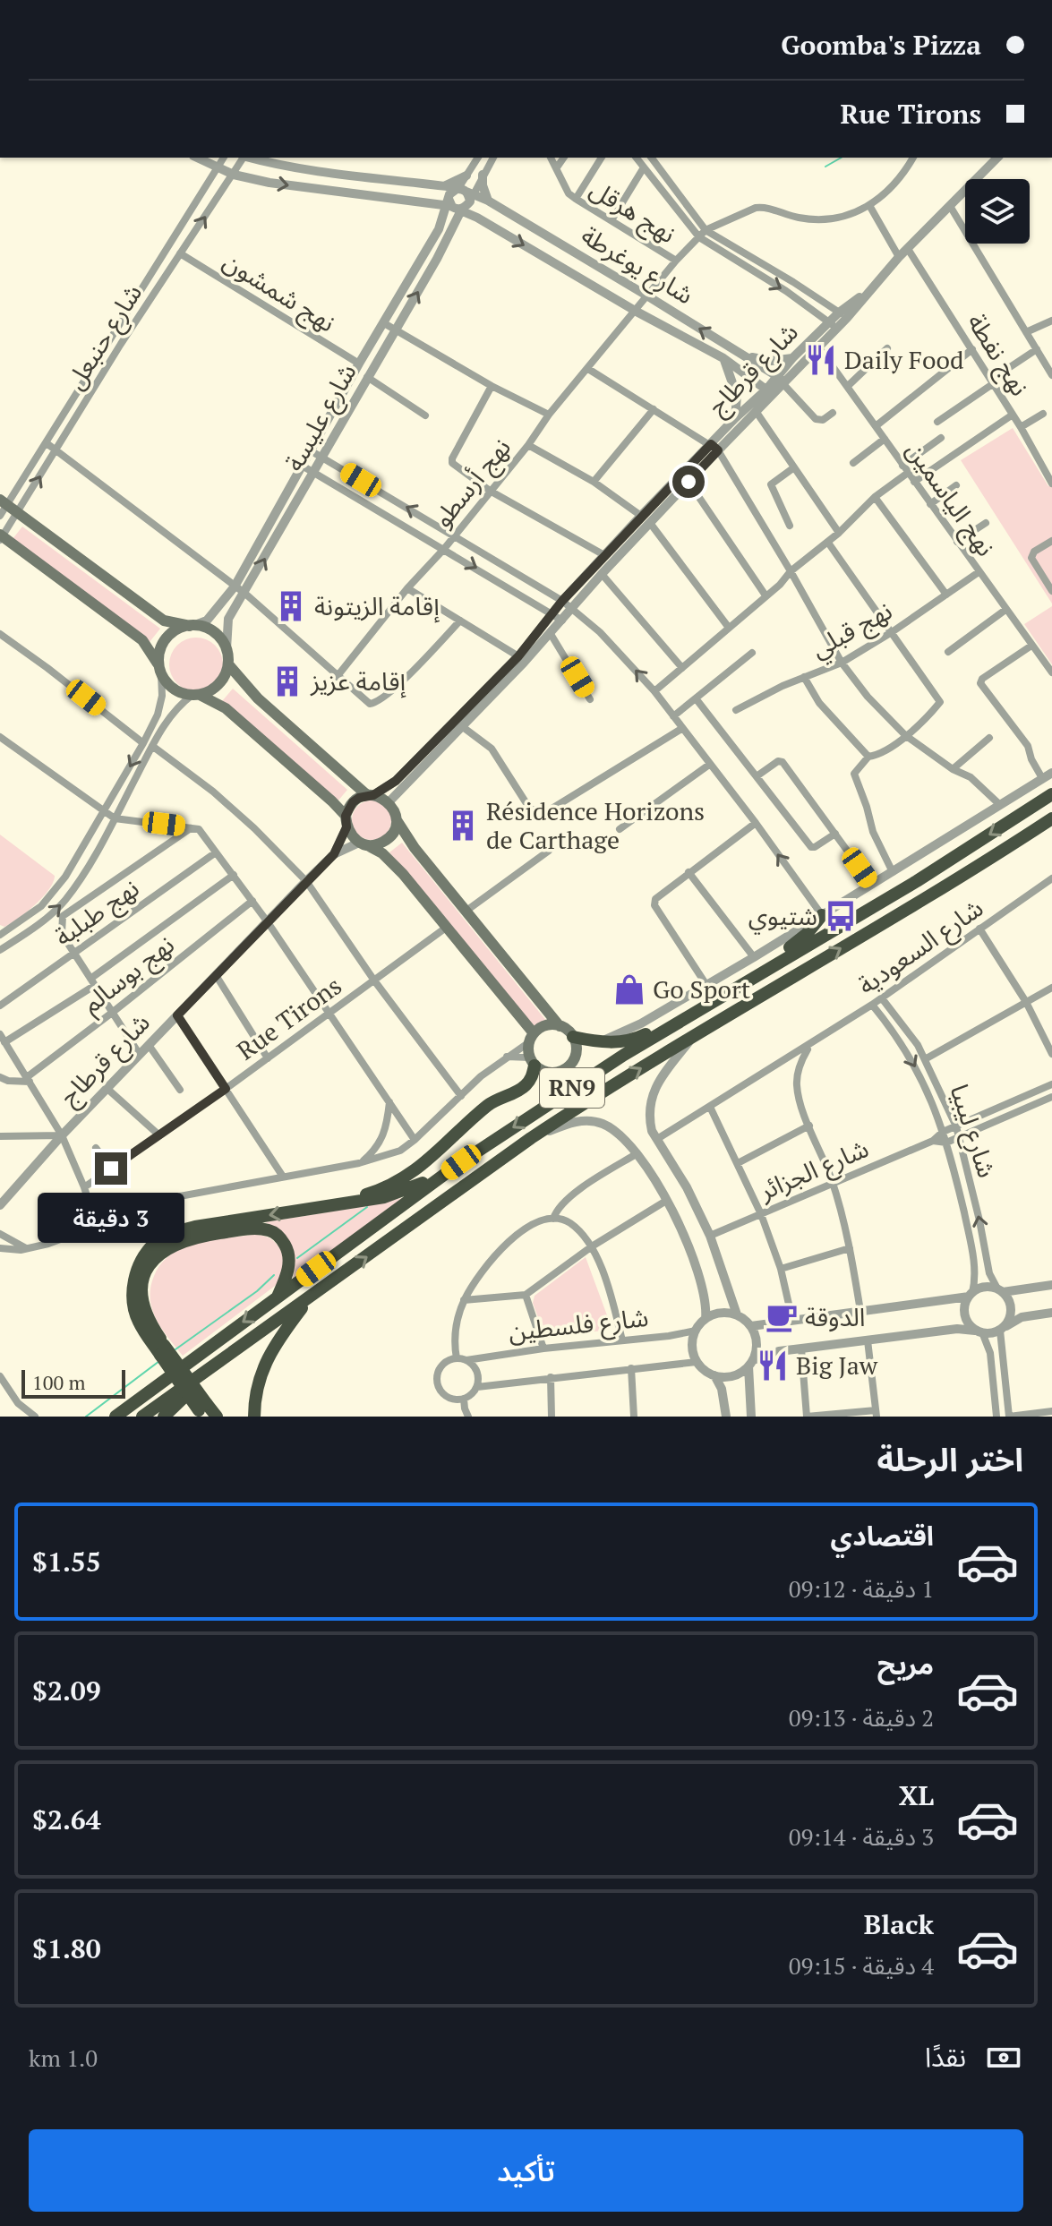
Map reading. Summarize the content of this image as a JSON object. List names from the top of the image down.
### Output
{
  "streets": {
    "highway": ["RN9"],
    "street": [
      "نهج هرقل",
      "شارع يوغرطة",
      "نهج شمشون",
      "شارع حنبعل",
      "نهج نفطة",
      "شارع قرطاج",
      "شارع عليسة",
      "نهج أرسطو",
      "نهج الياسمين",
      "نهج قبلي",
      "نهج طبلبة",
      "شارع السعودية",
      "نهج بوسالم",
      "Rue Tirons",
      "شارع ليبيا",
      "شارع الجزائر",
      "شارع فلسطين"
    ]
  },
  "crossings": [
    ["نهج هرقل", "نهج أرسطو"],
    ["شارع يوغرطة", "شارع حنبعل"],
    ["شارع يوغرطة", "شارع قرطاج"],
    ["شارع يوغرطة", "شارع عليسة"],
    ["شارع يوغرطة", "نهج أرسطو"],
    ["نهج شمشون", "شارع حنبعل"],
    ["نهج شمشون", "شارع عليسة"],
    ["نهج نفطة", "شارع قرطاج"],
    ["شارع قرطاج", "نهج الياسمين"],
    ["نهج الياسمين", "نهج قبلي"],
    ["شارع السعودية", "شارع ليبيا"],
    ["شارع ليبيا", "شارع الجزائر"]
  ],
  "places": {
    "restaurant": ["Daily Food", "Big Jaw"],
    "building": ["إقامة الزيتونة", "إقامة عزيز", "Résidence Horizons de Carthage"],
    "bus stop": ["شتيوي"],
    "shop": ["Go Sport"],
    "cafe": ["الدوقة"]
  },
  "scale_bar": "100 m",
  "page": {
    "banner": ["Goomba's Pizza", "Rue Tirons"],
    "bubble": "3 دقيقة",
    "scale": "100 m",
    "heading": "اختر الرحلة",
    "list": [
      {
        "name": "اقتصادي",
        "note": "1 دقيقة · 09:12",
        "value": "$1.55"
      },
      {
        "name": "مريح",
        "note": "2 دقيقة · 09:13",
        "value": "$2.09"
      },
      {
        "name": "XL",
        "note": "3 دقيقة · 09:14",
        "value": "$2.64"
      },
      {
        "name": "Black",
        "note": "4 دقيقة · 09:15",
        "value": "$1.80"
      }
    ],
    "pay": ["نقدًا", "1.0 km"],
    "buttons": "تأكيد"
  }
}
